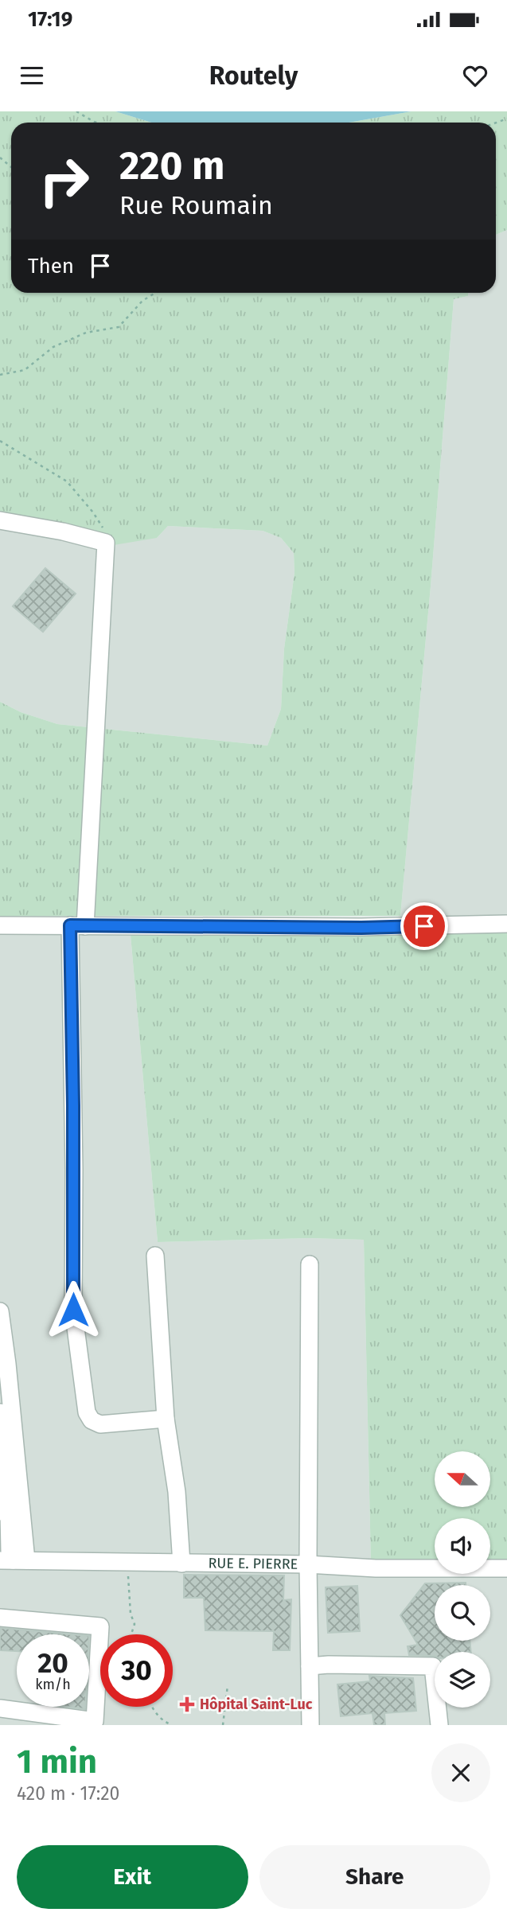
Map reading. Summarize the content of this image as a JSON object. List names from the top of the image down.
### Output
{
  "streets": {
    "street": ["RUE E. PIERRE"]
  },
  "places": {
    "health": ["Hôpital Saint-Luc"]
  },
  "north": "left",
  "page": {
    "status": "17:19",
    "header": "Routely",
    "turn": ["220 m", "Rue Roumain"],
    "then": "Then",
    "speed": "20 km/h",
    "limit": "30",
    "heading": ["1 min", "420 m · 17:20"],
    "buttons": ["Exit", "Share"]
  }
}
